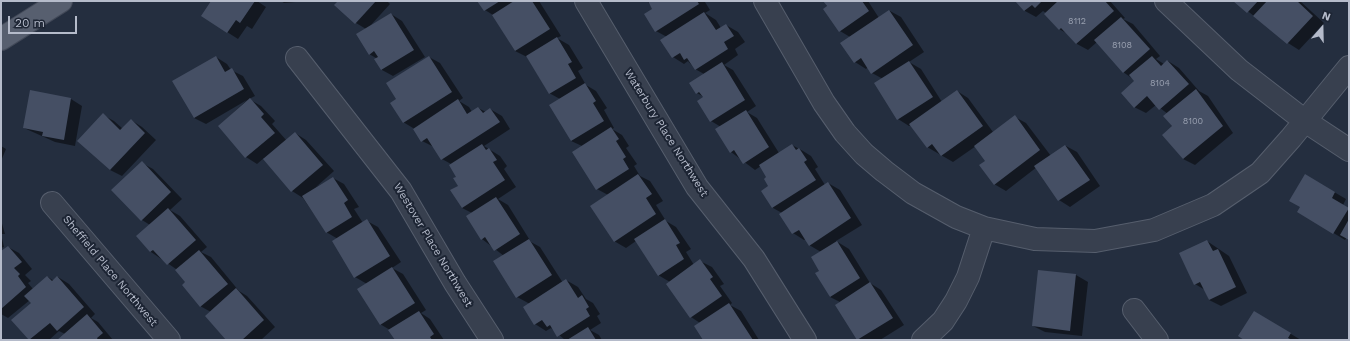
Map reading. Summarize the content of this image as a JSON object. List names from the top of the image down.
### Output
{
  "streets": {
    "street": ["Waterbury Place Northwest", "Westover Place Northwest", "Sheffield Place Northwest"]
  },
  "house_numbers": [
    "8112",
    "8108",
    "8104",
    "8100"
  ],
  "scale_bar": "20 m",
  "north": "top"
}
